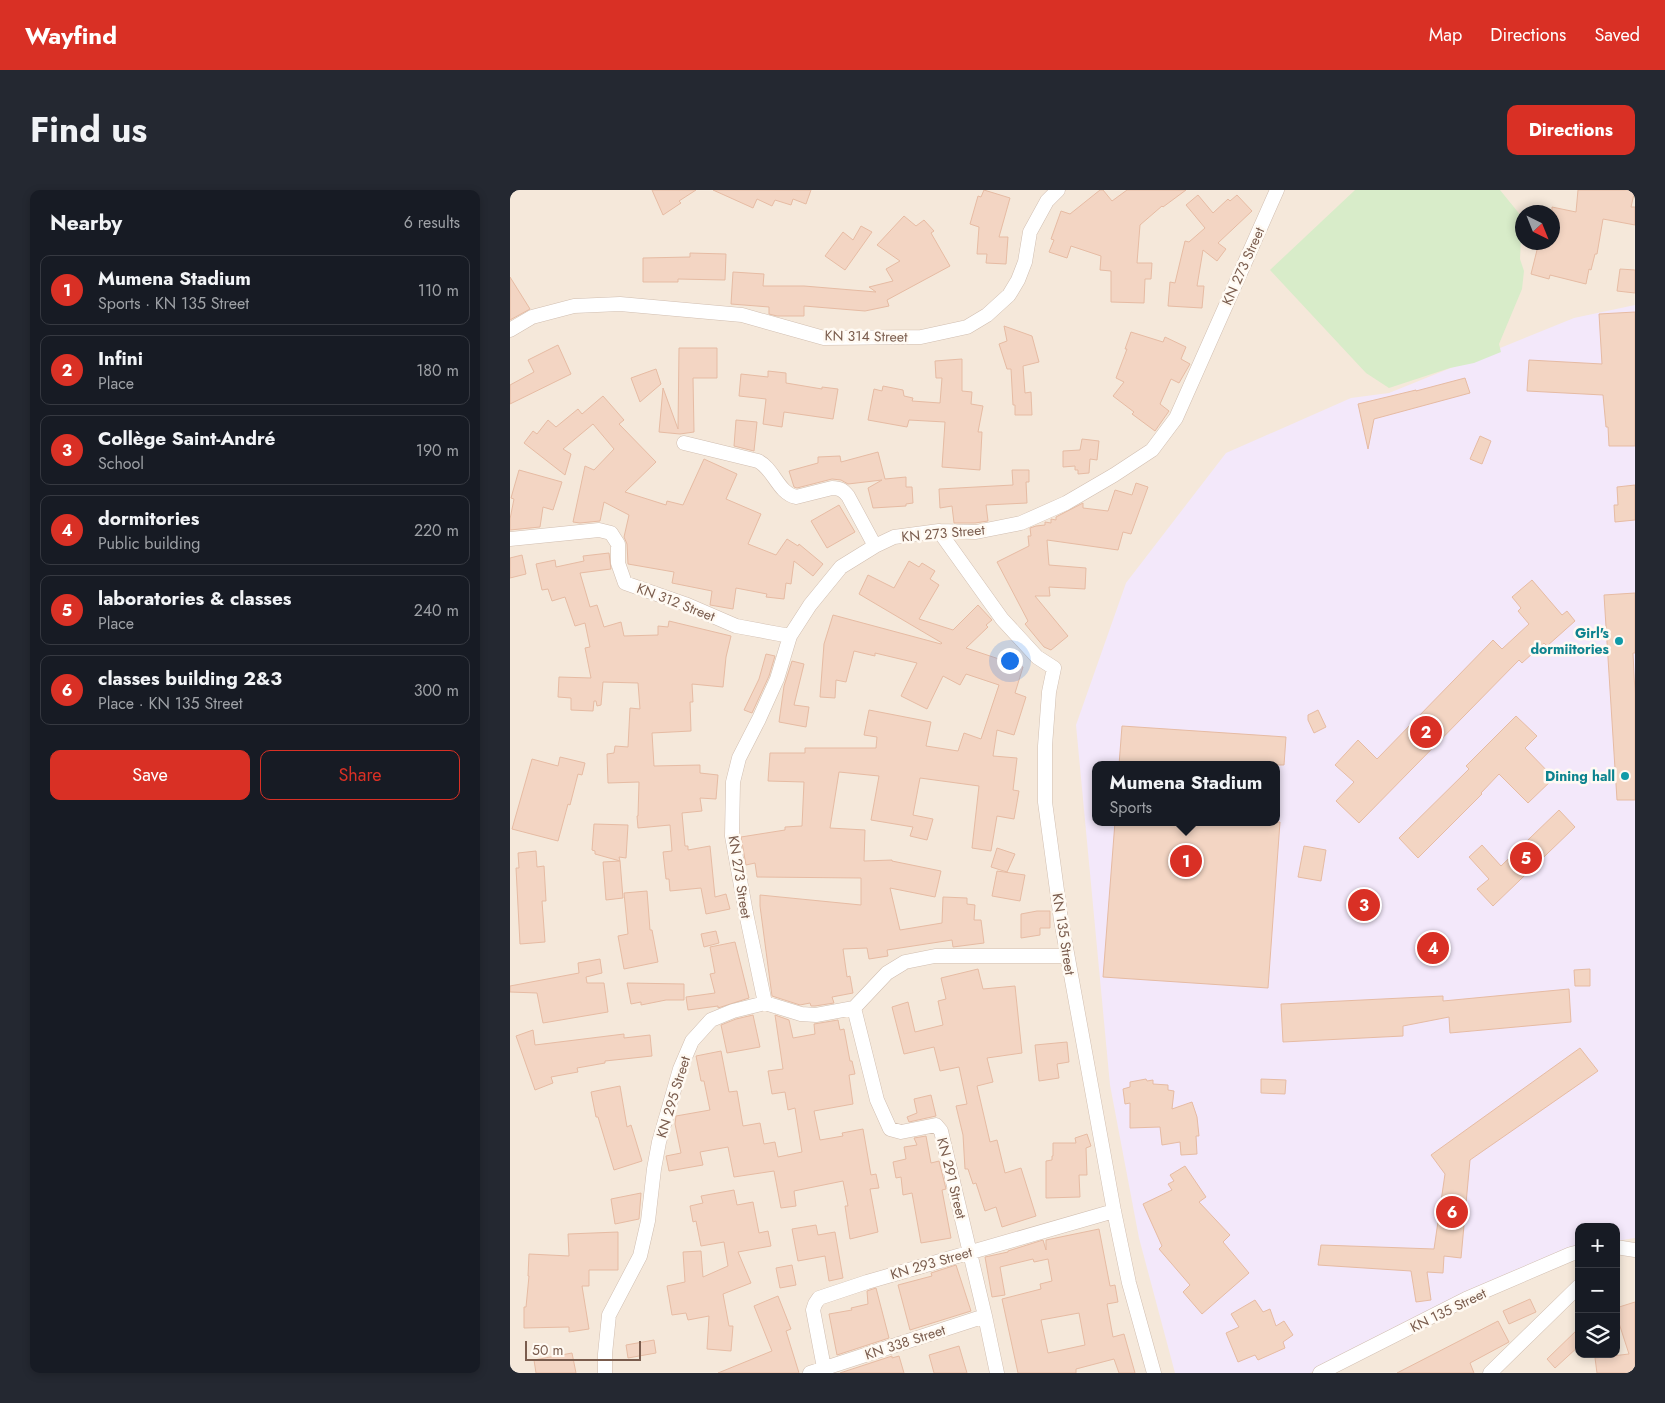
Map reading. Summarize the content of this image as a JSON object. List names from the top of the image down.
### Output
{
  "streets": {
    "street": [
      "KN 273 Street",
      "KN 314 Street",
      "KN 312 Street",
      "KN 135 Street",
      "KN 295 Street",
      "KN 291 Street",
      "KN 293 Street",
      "KN 338 Street"
    ]
  },
  "crossings": [
    ["KN 273 Street", "KN 312 Street"],
    ["KN 273 Street", "KN 135 Street"],
    ["KN 273 Street", "KN 295 Street"],
    ["KN 135 Street", "KN 293 Street"],
    ["KN 291 Street", "KN 293 Street"],
    ["KN 291 Street", "KN 338 Street"],
    ["KN 293 Street", "KN 338 Street"]
  ],
  "places": ["Girl's dormiitories", "Dining hall"],
  "scale_bar": "50 m",
  "north": "bottom right",
  "page": {
    "header": "Wayfind",
    "nav": ["Map", "Directions", "Saved"],
    "title": "Find us",
    "buttons": [
      "Directions",
      ["Save", "Share"]
    ],
    "heading": ["Nearby", "6 results"],
    "list": [
      {
        "mark": "1",
        "name": "Mumena Stadium",
        "note": "Sports · KN 135 Street",
        "value": "110 m"
      },
      {
        "mark": "2",
        "name": "Infini",
        "note": "Place",
        "value": "180 m"
      },
      {
        "mark": "3",
        "name": "Collège Saint-André",
        "note": "School",
        "value": "190 m"
      },
      {
        "mark": "4",
        "name": "dormitories",
        "note": "Public building",
        "value": "220 m"
      },
      {
        "mark": "5",
        "name": "laboratories & classes",
        "note": "Place",
        "value": "240 m"
      },
      {
        "mark": "6",
        "name": "classes building 2&3",
        "note": "Place · KN 135 Street",
        "value": "300 m"
      }
    ],
    "pins": [
      "2",
      "5",
      "1",
      "3",
      "4",
      "6"
    ],
    "popup": ["Mumena Stadium", "Sports"],
    "map_buttons": ["+", "−"],
    "scale": "50 m"
  }
}
